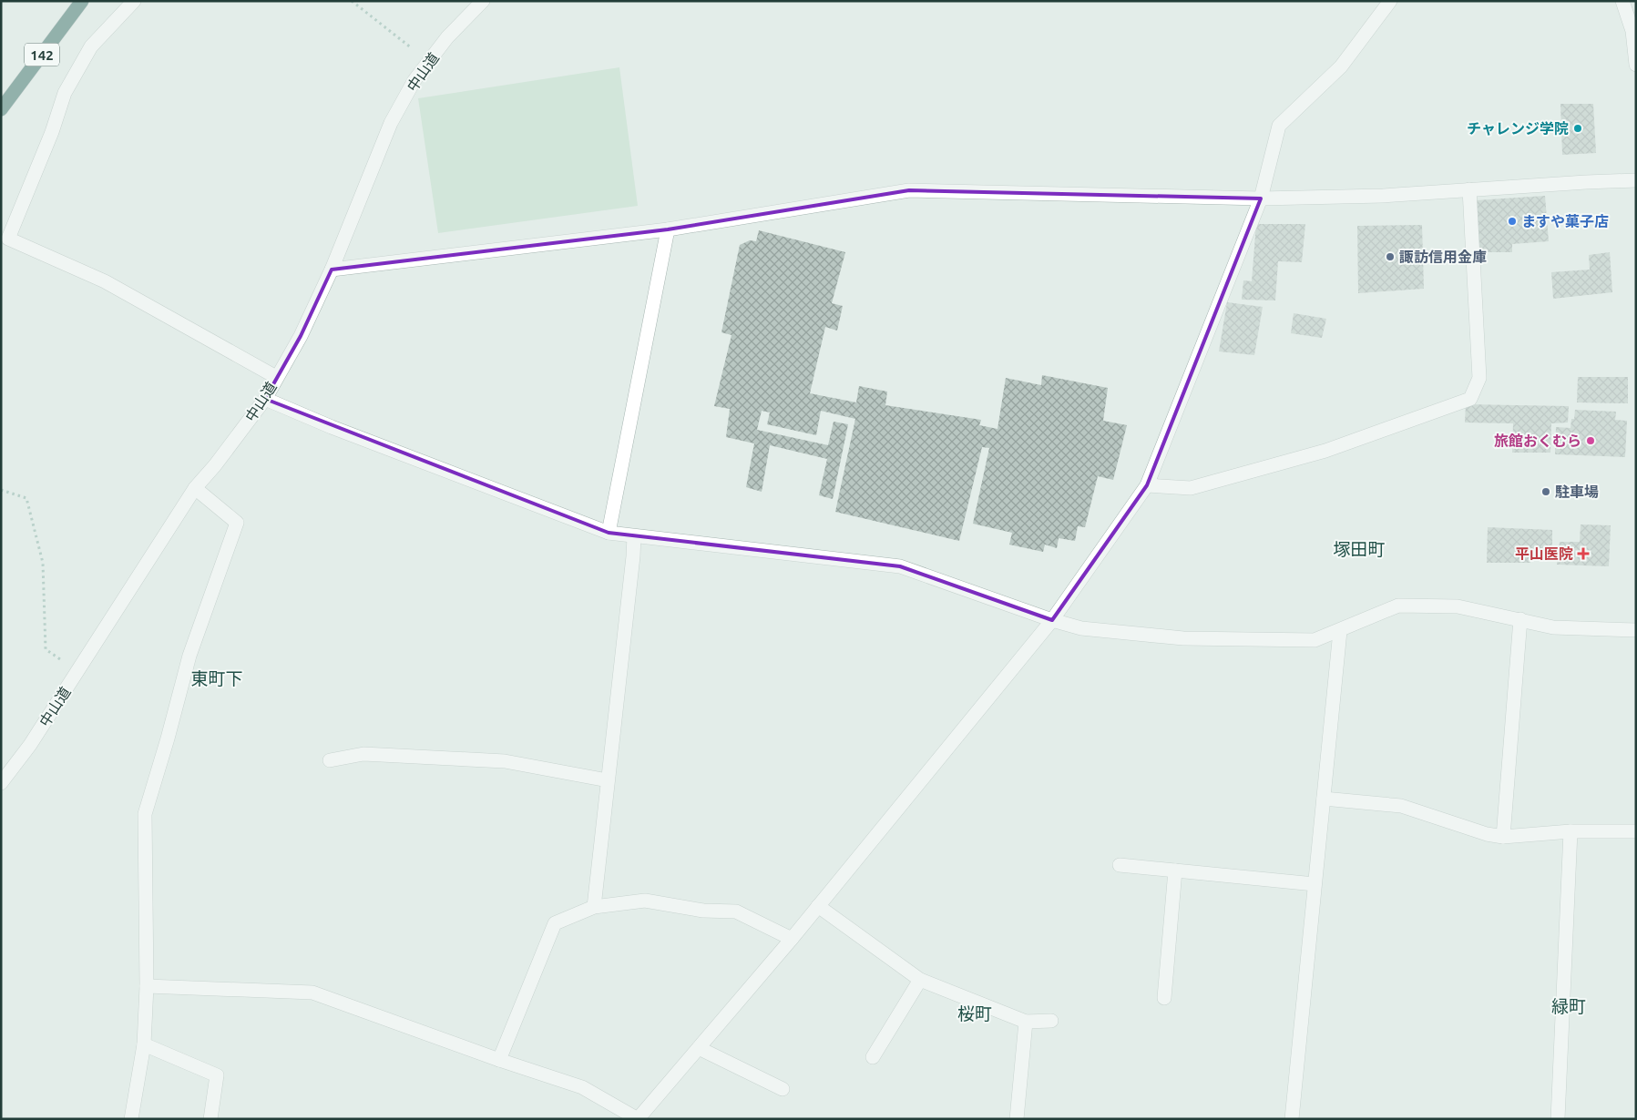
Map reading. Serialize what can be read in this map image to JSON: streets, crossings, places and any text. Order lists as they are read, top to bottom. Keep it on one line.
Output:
{"streets":{"highway":["142"],"street":["中山道"]},"districts":["塚田町","東町下","緑町","桜町"],"places":{"other":["チャレンジ学院","ますや菓子店","諏訪信用金庫","旅館おくむら","駐車場"],"health":["平山医院"]}}
